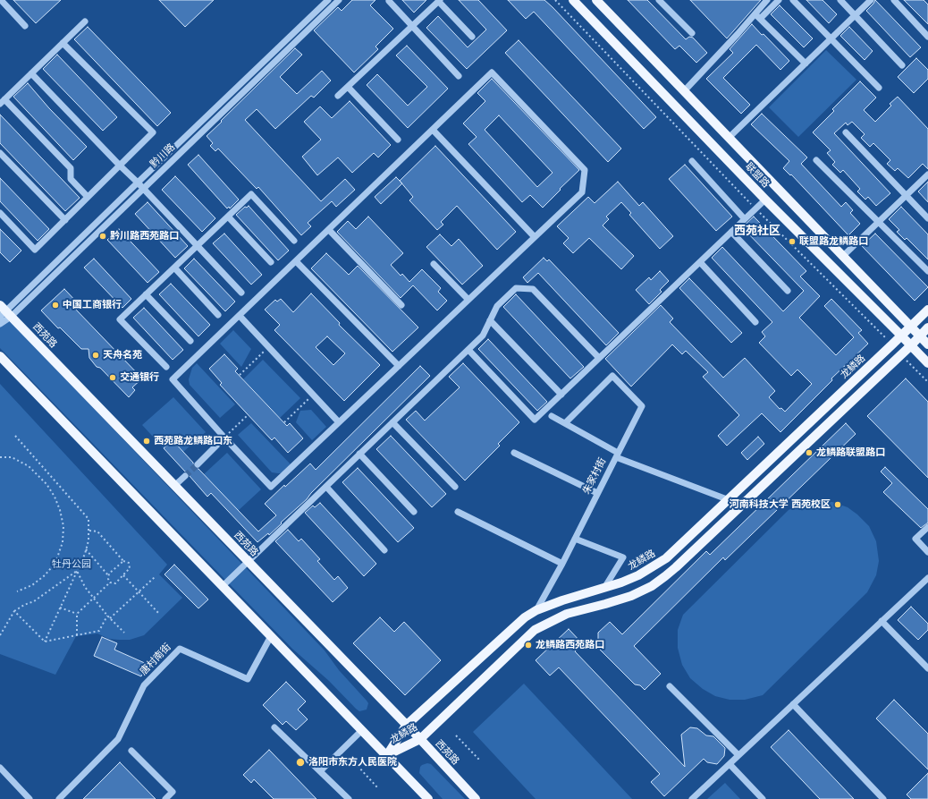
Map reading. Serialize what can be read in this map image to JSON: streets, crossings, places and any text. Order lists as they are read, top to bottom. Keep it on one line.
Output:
{"streets":{"main road":["联盟路","西苑路","龙鳞路"],"street":["黔川路","朱家村街","唐村南街"]},"crossings":[["黔川路","西苑路"],["联盟路","龙鳞路"],["西苑路","龙鳞路"],["龙鳞路","朱家村街"]],"districts":["西苑社区"],"parks":["牡丹公园"],"places":["黔川路西苑路口","联盟路龙鳞路口","中国工商银行","天舟名苑","交通银行","西苑路龙鳞路口东","龙鳞路联盟路口","河南科技大学 西苑校区","龙鳞路西苑路口","洛阳市东方人民医院"]}
